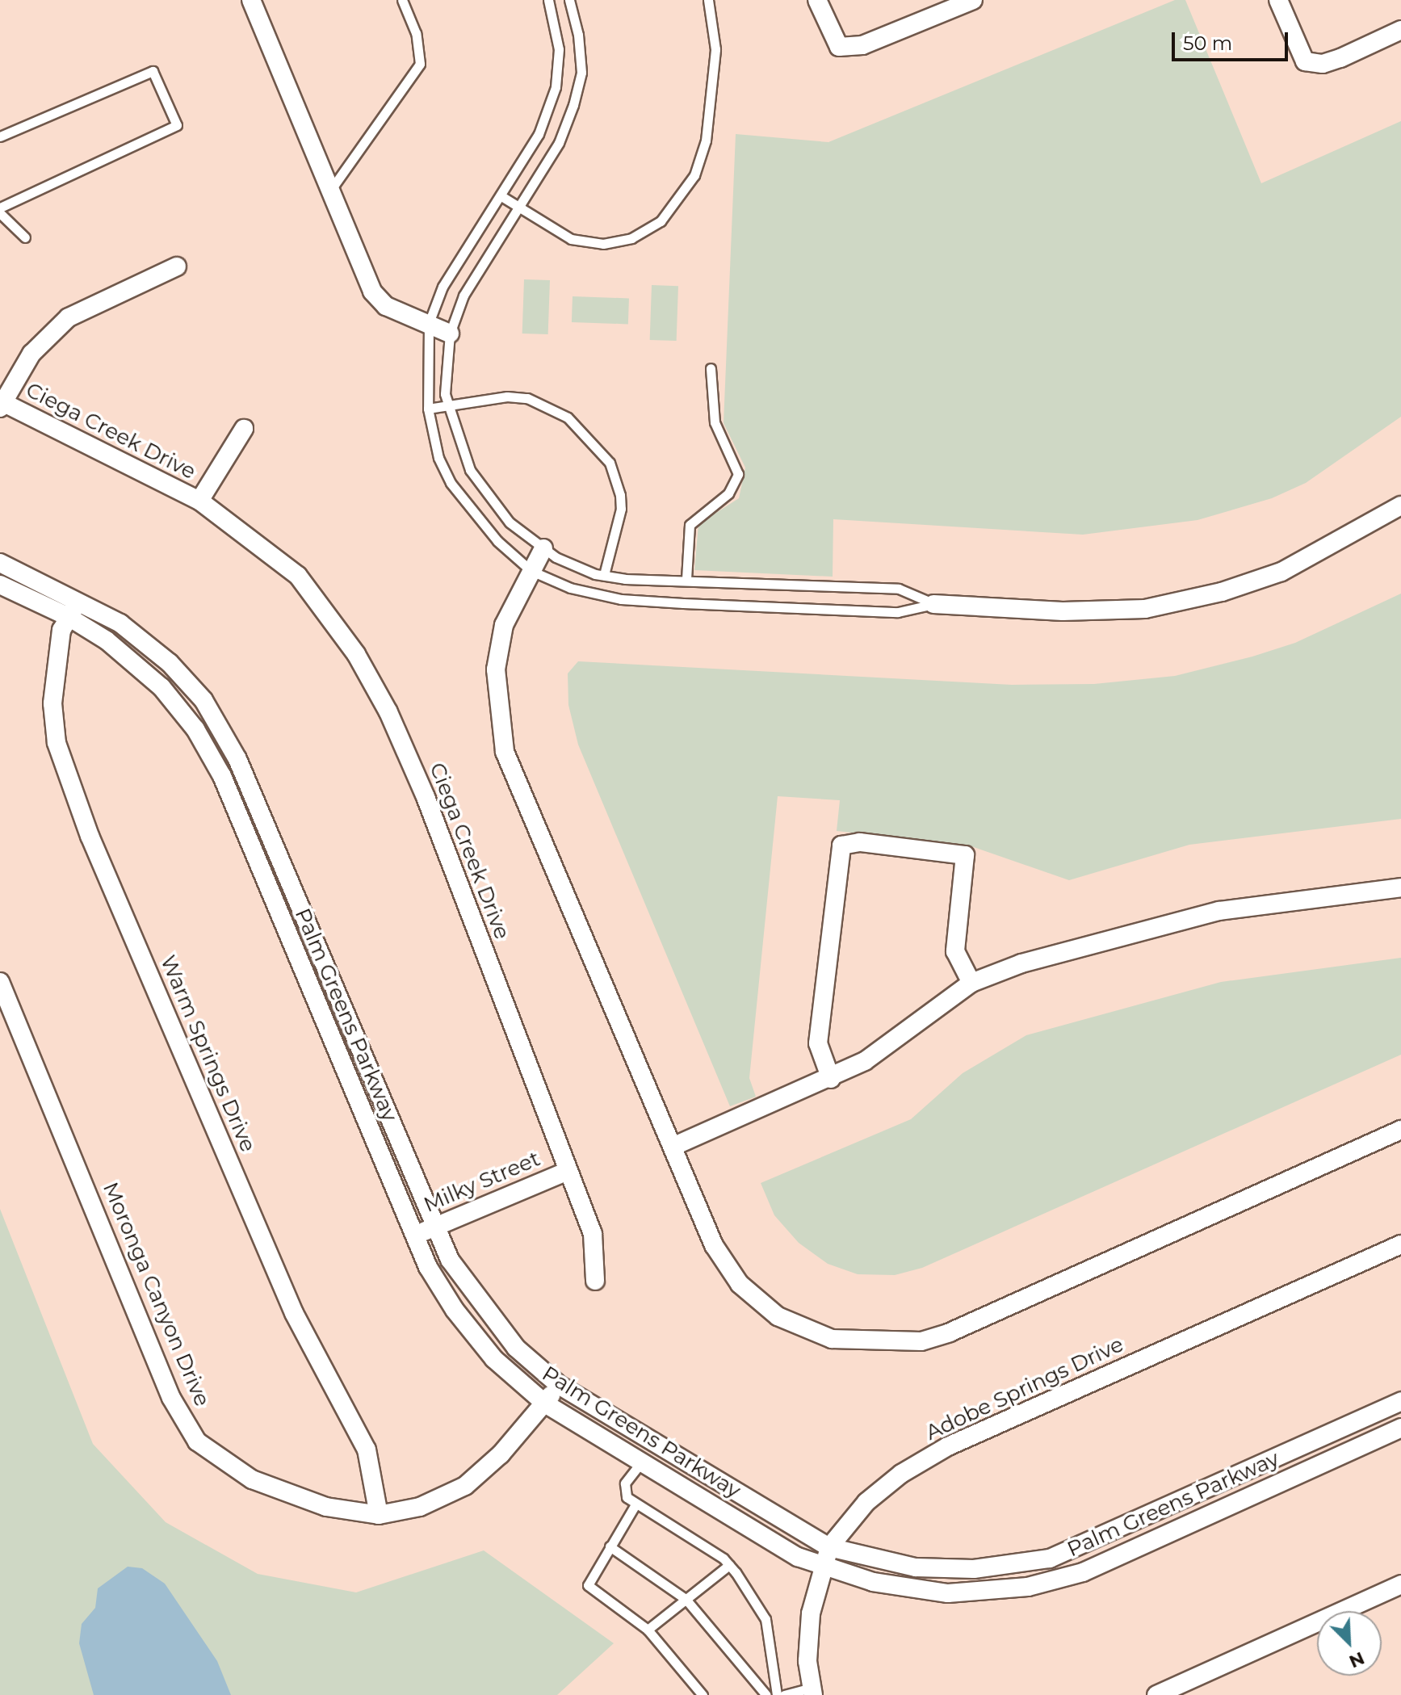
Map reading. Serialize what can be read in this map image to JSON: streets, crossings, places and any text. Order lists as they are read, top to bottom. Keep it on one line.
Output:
{"streets":{"street":["Ciega Creek Drive","Palm Greens Parkway","Warm Springs Drive","Milky Street","Moronga Canyon Drive","Adobe Springs Drive"]},"crossings":[["Ciega Creek Drive","Milky Street"],["Palm Greens Parkway","Warm Springs Drive"],["Palm Greens Parkway","Milky Street"],["Palm Greens Parkway","Moronga Canyon Drive"],["Palm Greens Parkway","Adobe Springs Drive"],["Warm Springs Drive","Moronga Canyon Drive"]],"scale_bar":"50 m","north":"bottom right"}
